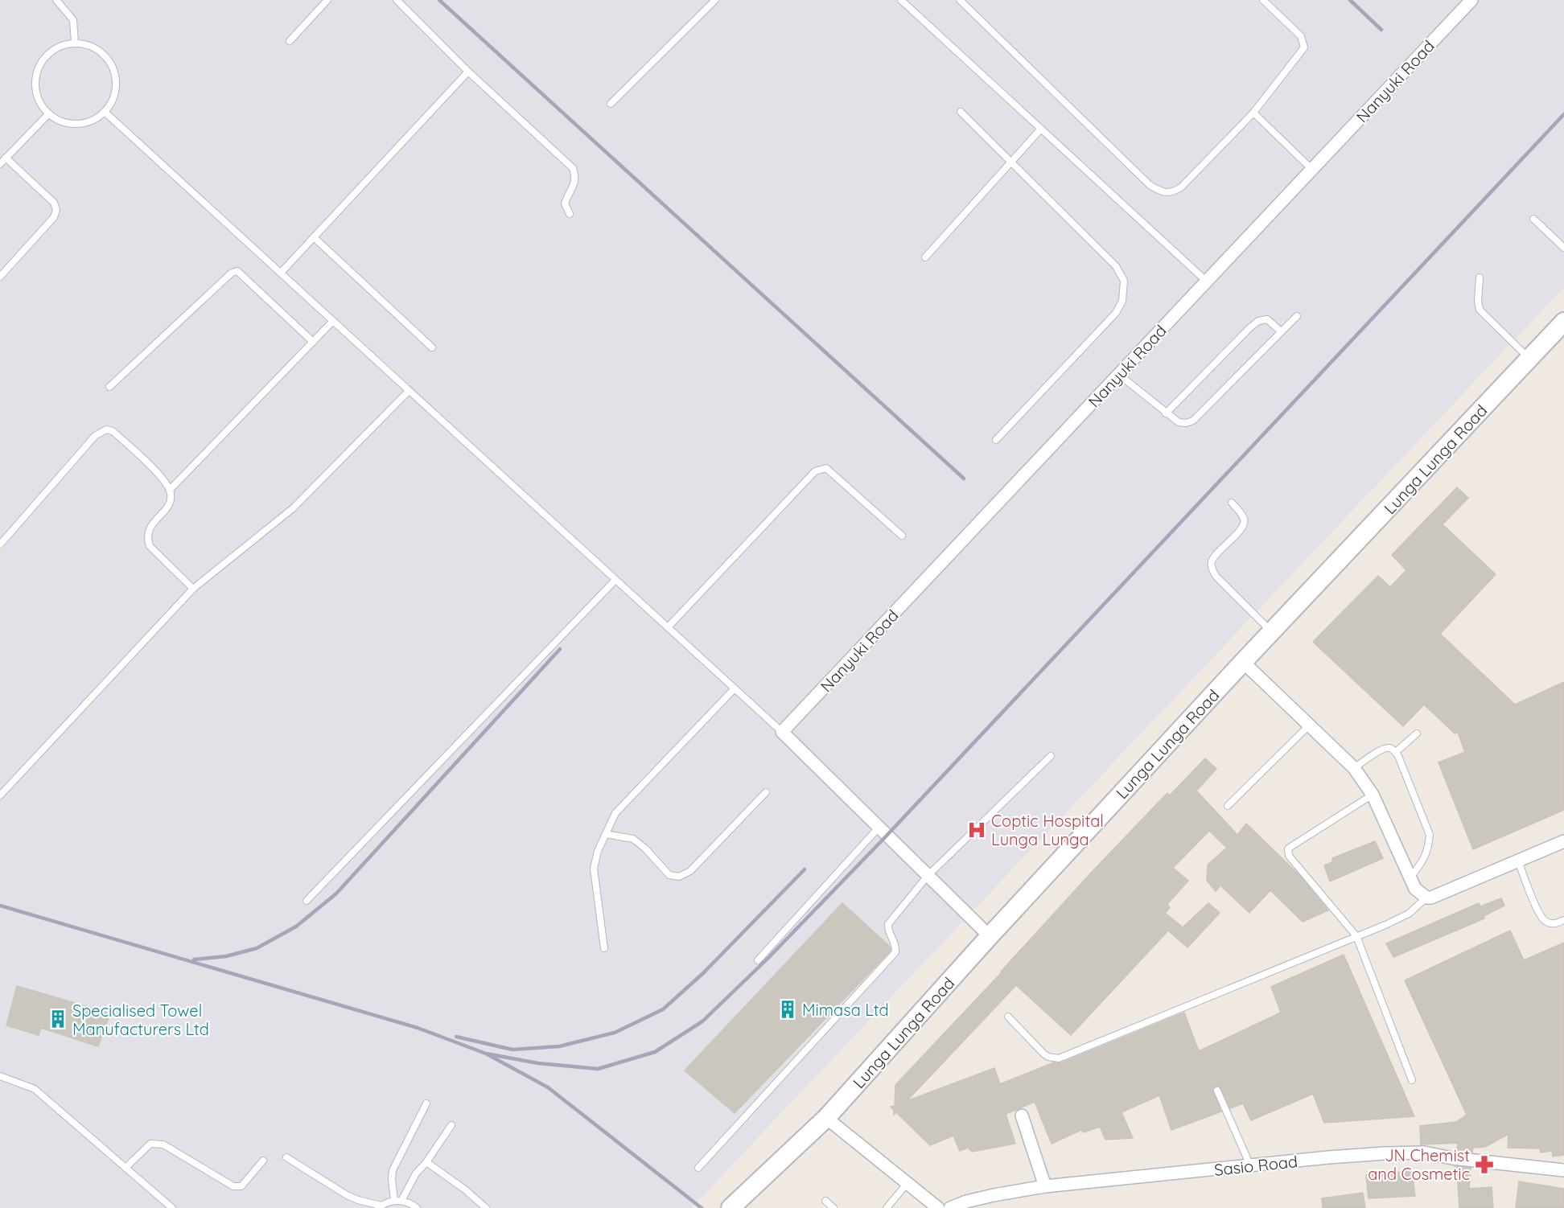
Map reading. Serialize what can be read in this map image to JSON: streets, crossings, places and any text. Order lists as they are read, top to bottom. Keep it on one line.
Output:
{"streets":{"main road":["Lunga Lunga Road"],"street":["Nanyuki Road","Sasio Road"]},"places":{"hospital":["Coptic Hospital Lunga Lunga"],"building":["Mimasa Ltd","Specialised Towel Manufacturers Ltd"],"pharmacy":["JN Chemist and Cosmetic"]}}
